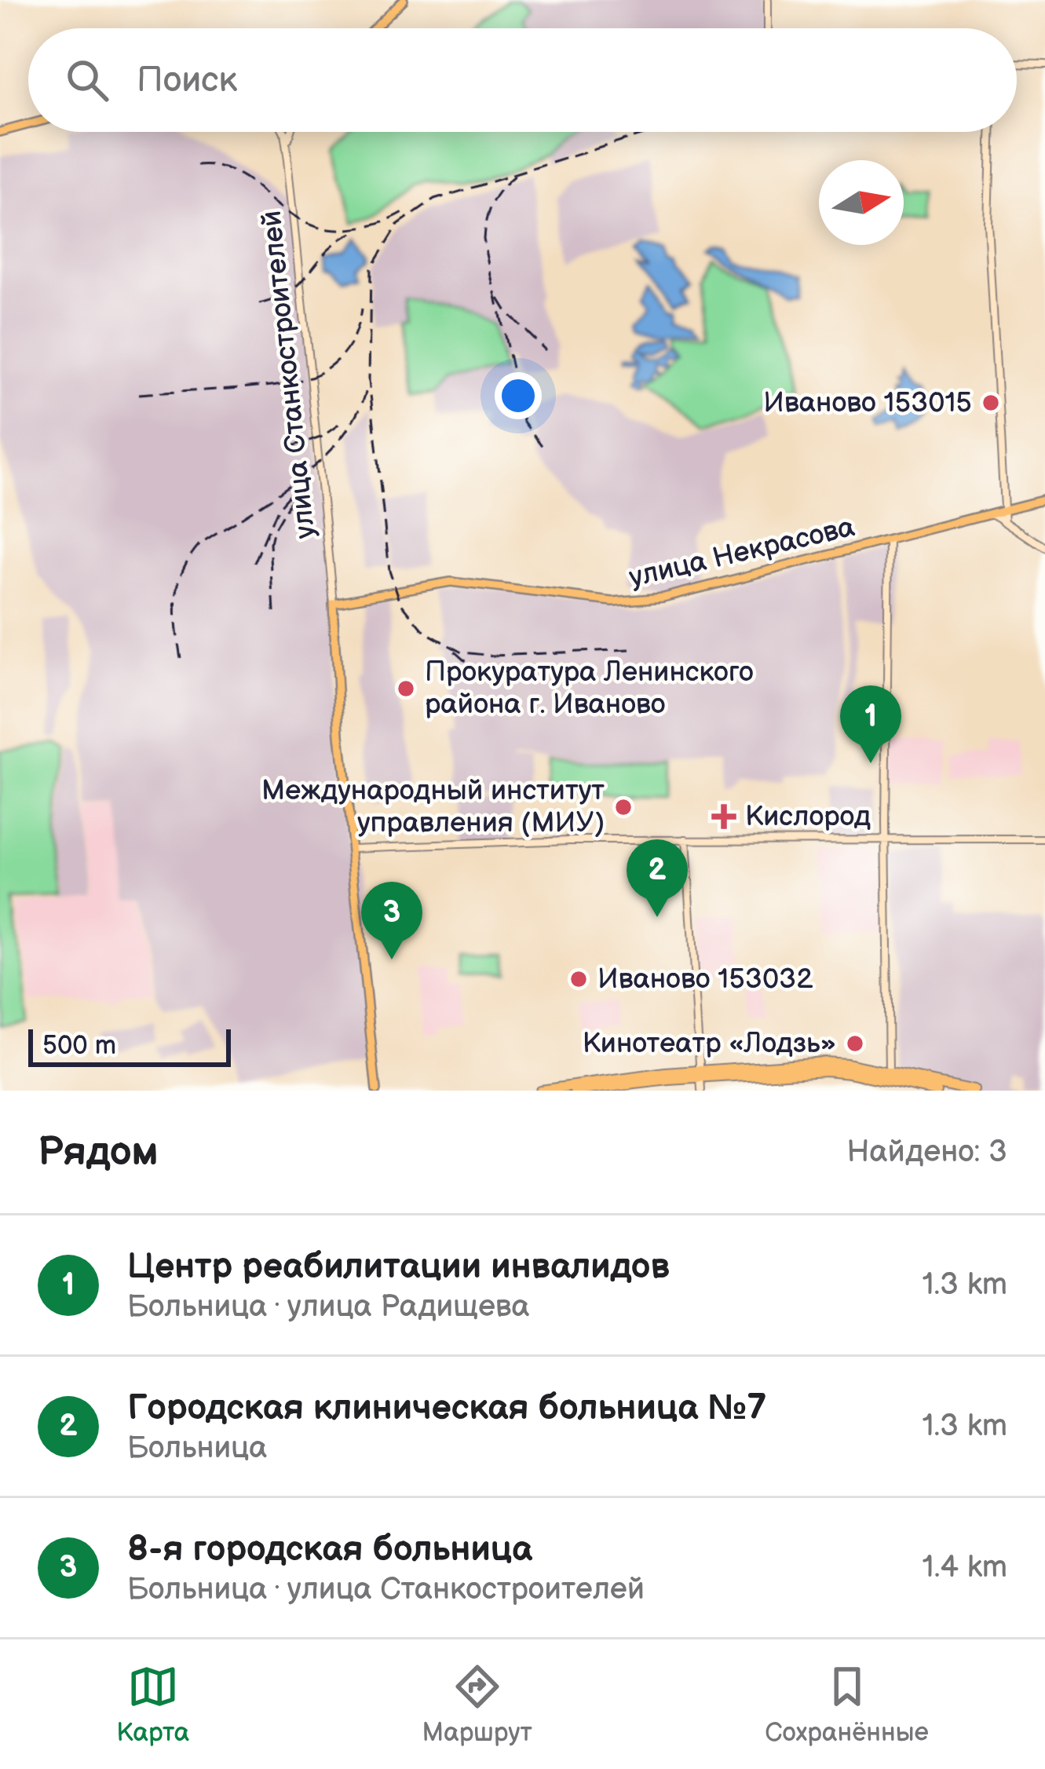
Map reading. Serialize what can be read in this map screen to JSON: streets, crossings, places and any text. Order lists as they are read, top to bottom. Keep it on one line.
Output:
{"streets":{"main road":["улица Станкостроителей","улица Некрасова"]},"crossings":[["улица Станкостроителей","улица Некрасова"]],"places":{"other":["Иваново 153015","Прокуратура Ленинского района г. Иваново","Международный институт управления (МИУ)","Иваново 153032","Кинотеатр «Лодзь»"],"health":["Кислород"]},"scale_bar":"500 m","north":"right","page":{"search":"Поиск","pins":["1","2","3"],"scale":"500 m","heading":["Рядом","Найдено: 3"],"list":[{"mark":"1","name":"Центр реабилитации инвалидов","note":"Больница · улица Радищева","value":"1.3 km"},{"mark":"2","name":"Городская клиническая больница №7","note":"Больница","value":"1.3 km"},{"mark":"3","name":"8-я городская больница","note":"Больница · улица Станкостроителей","value":"1.4 km"}],"nav":["Карта","Маршрут","Сохранённые"]}}
